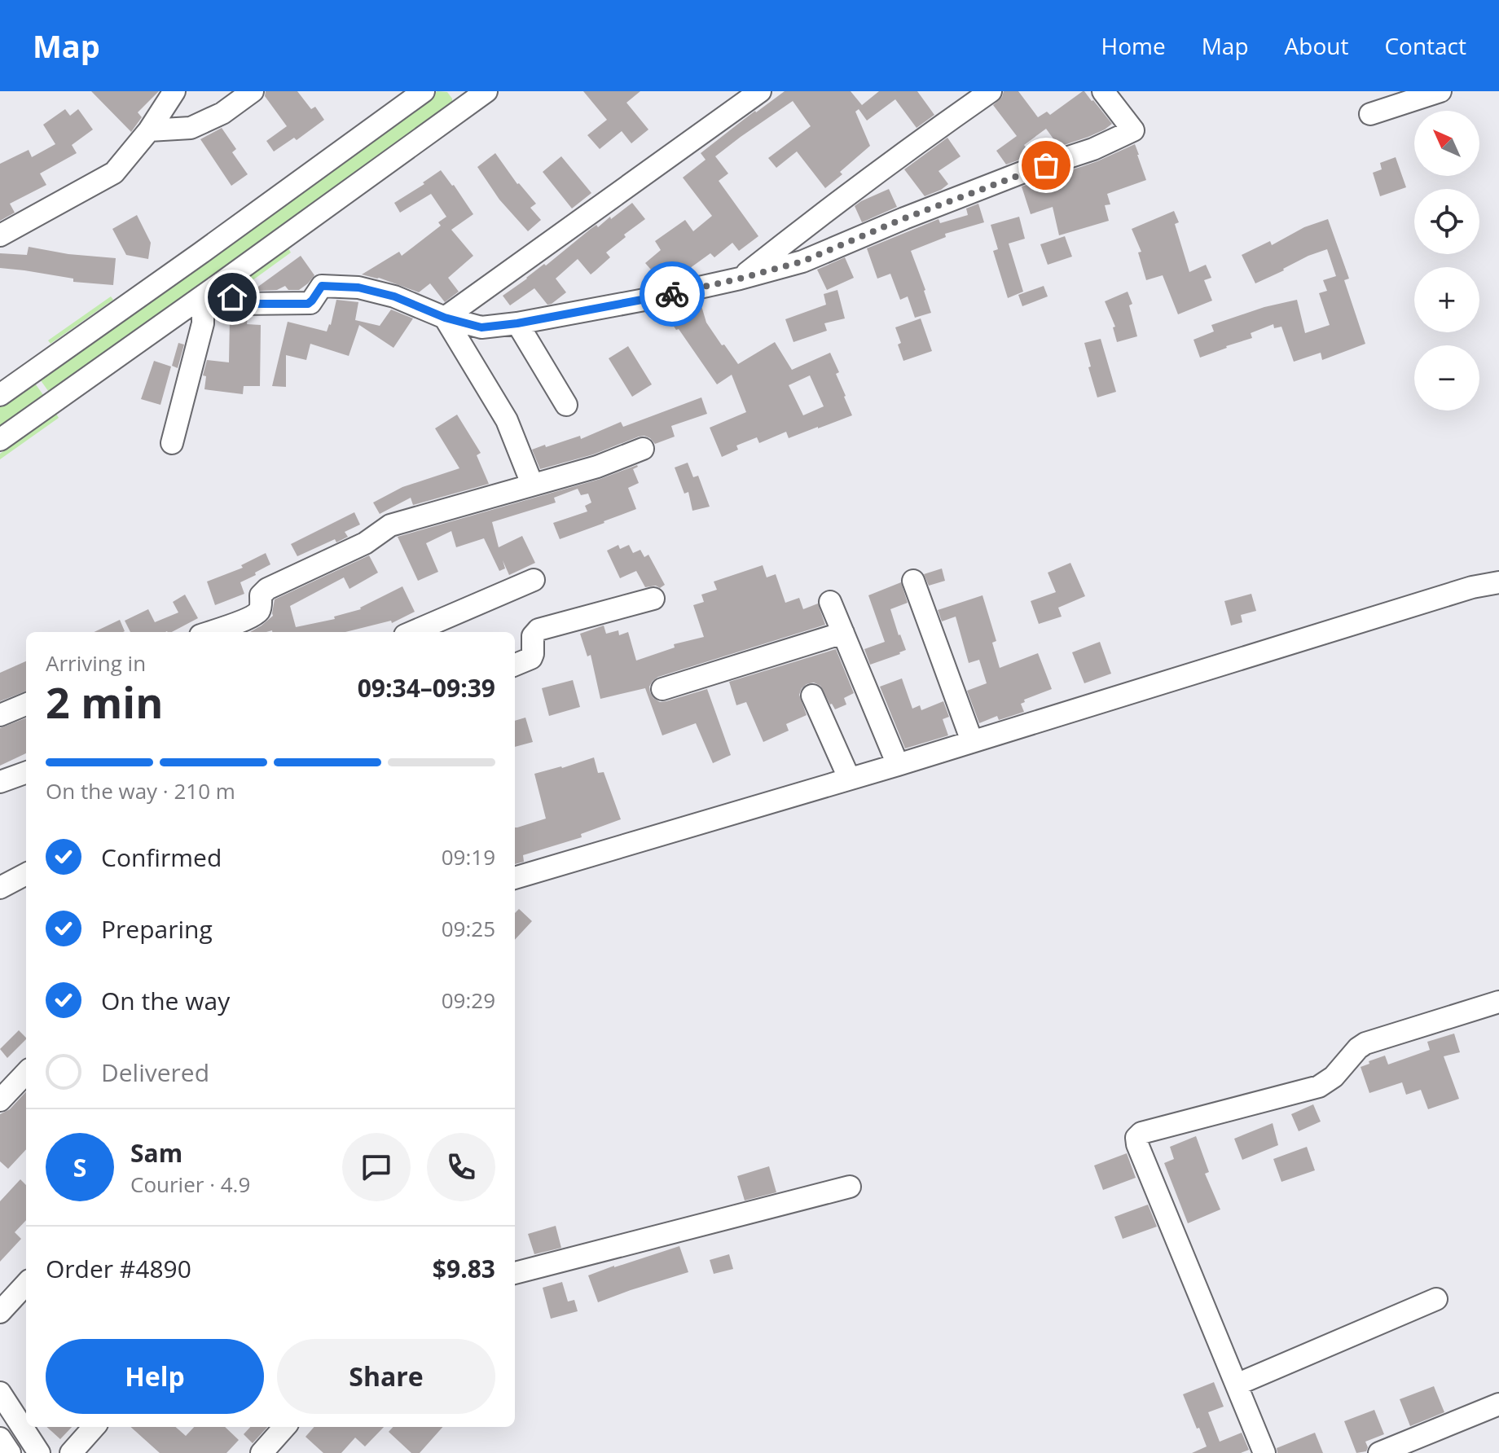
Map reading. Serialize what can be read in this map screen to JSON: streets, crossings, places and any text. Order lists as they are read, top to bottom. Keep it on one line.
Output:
{"north":"top left","page":{"header":"Map","nav":["Home","Map","About","Contact"],"map_buttons":["+","−"],"heading":["2 min","Arriving in","09:34–09:39"],"panel":["Sam","Courier · 4.9","Order #4890","$9.83"],"bar":"On the way · 210 m","list":[["Confirmed","09:19"],["Preparing","09:25"],["On the way","09:29"],"Delivered"],"round":"S","buttons":["Help","Share"]}}
